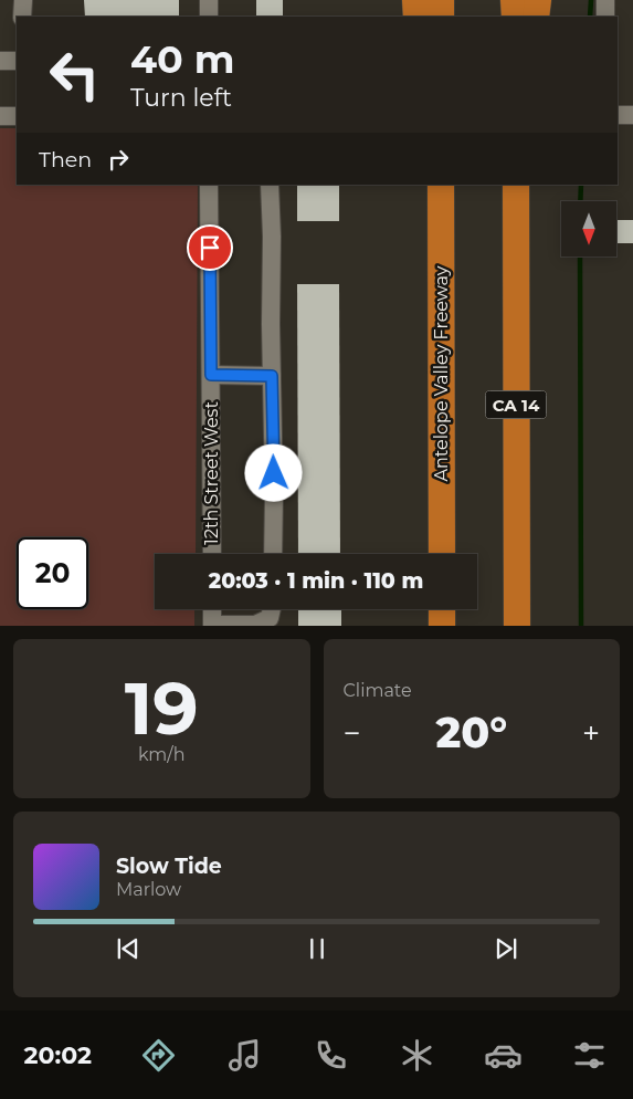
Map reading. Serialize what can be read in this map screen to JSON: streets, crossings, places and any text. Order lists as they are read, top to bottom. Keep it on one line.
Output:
{"streets":{"highway":["Antelope Valley Freeway","CA 14"],"street":["12th Street West"]},"north":"bottom","page":{"turn":["40 m","Turn left"],"then":"Then","limit":"20","trip":"20:03 · 1 min · 110 m","tile":[["19","km/h"],"Climate"],"heat":["−","20°","+"],"song":["Slow Tide","Marlow"],"tabs":"20:02"}}
